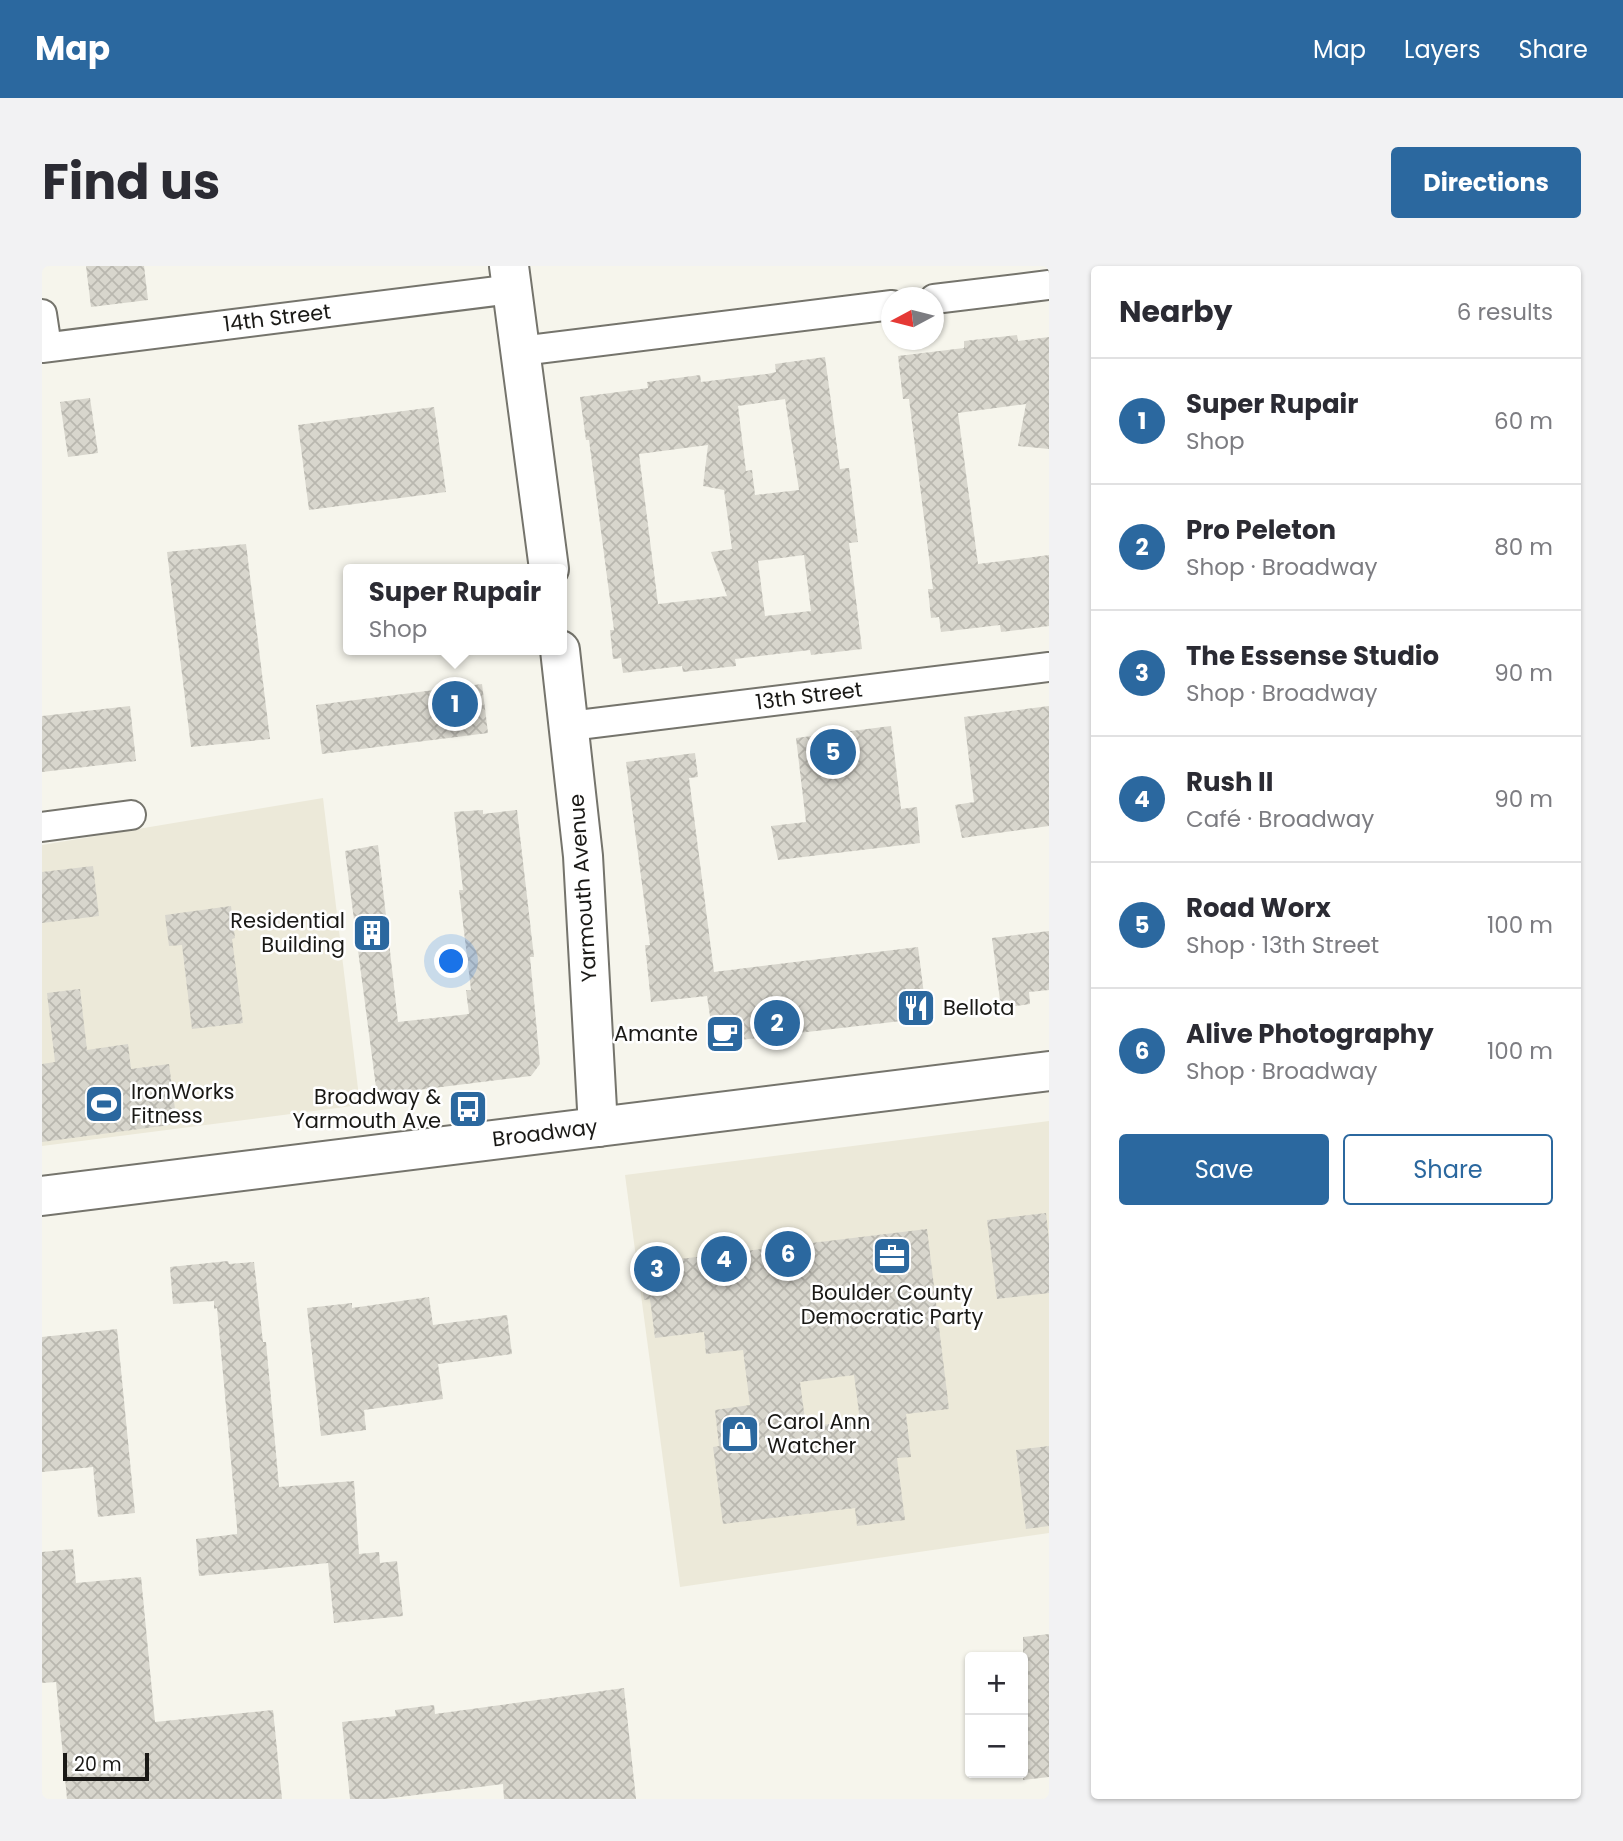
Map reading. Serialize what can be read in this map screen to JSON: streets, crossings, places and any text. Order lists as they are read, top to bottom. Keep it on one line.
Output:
{"streets":{"main road":["Yarmouth Avenue","Broadway"],"street":["14th Street","13th Street"]},"crossings":[["13th Street","Yarmouth Avenue"],["Yarmouth Avenue","Broadway"]],"places":{"building":["Residential Building"],"restaurant":["Bellota"],"cafe":["Amante"],"sports":["IronWorks Fitness"],"bus stop":["Broadway & Yarmouth Ave"],"office":["Boulder County Democratic Party"],"shop":["Carol Ann Watcher"]},"scale_bar":"20 m","north":"left","page":{"header":"Map","nav":["Map","Layers","Share"],"title":"Find us","buttons":["Directions",["Save","Share"]],"heading":["Nearby","6 results"],"list":[{"mark":"1","name":"Super Rupair","note":"Shop","value":"60 m"},{"mark":"2","name":"Pro Peleton","note":"Shop · Broadway","value":"80 m"},{"mark":"3","name":"The Essense Studio","note":"Shop · Broadway","value":"90 m"},{"mark":"4","name":"Rush II","note":"Café · Broadway","value":"90 m"},{"mark":"5","name":"Road Worx","note":"Shop · 13th Street","value":"100 m"},{"mark":"6","name":"Alive Photography","note":"Shop · Broadway","value":"100 m"}],"popup":["Super Rupair","Shop"],"pins":["1","5","2","6","4","3"],"map_buttons":["+","−"],"scale":"20 m"}}
